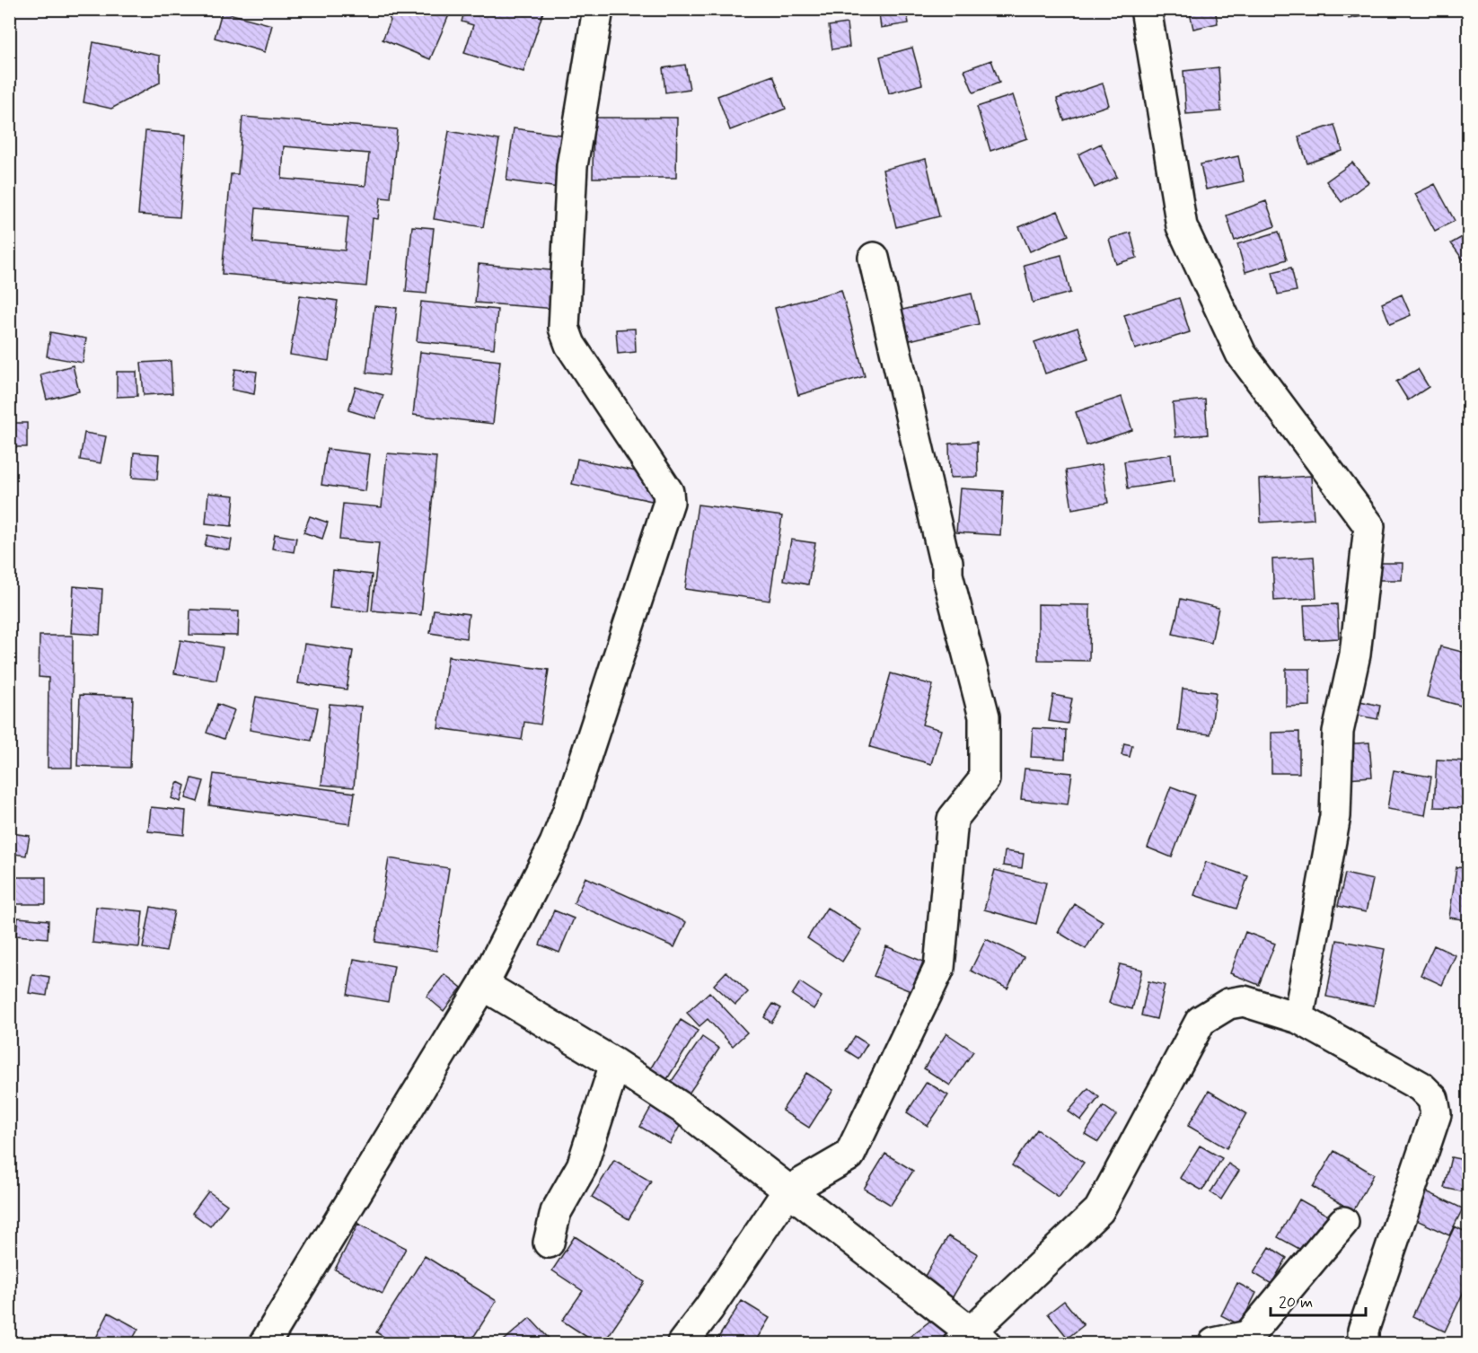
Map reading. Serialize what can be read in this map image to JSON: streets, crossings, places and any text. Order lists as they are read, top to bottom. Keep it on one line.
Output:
{"scale_bar":"20 m"}
